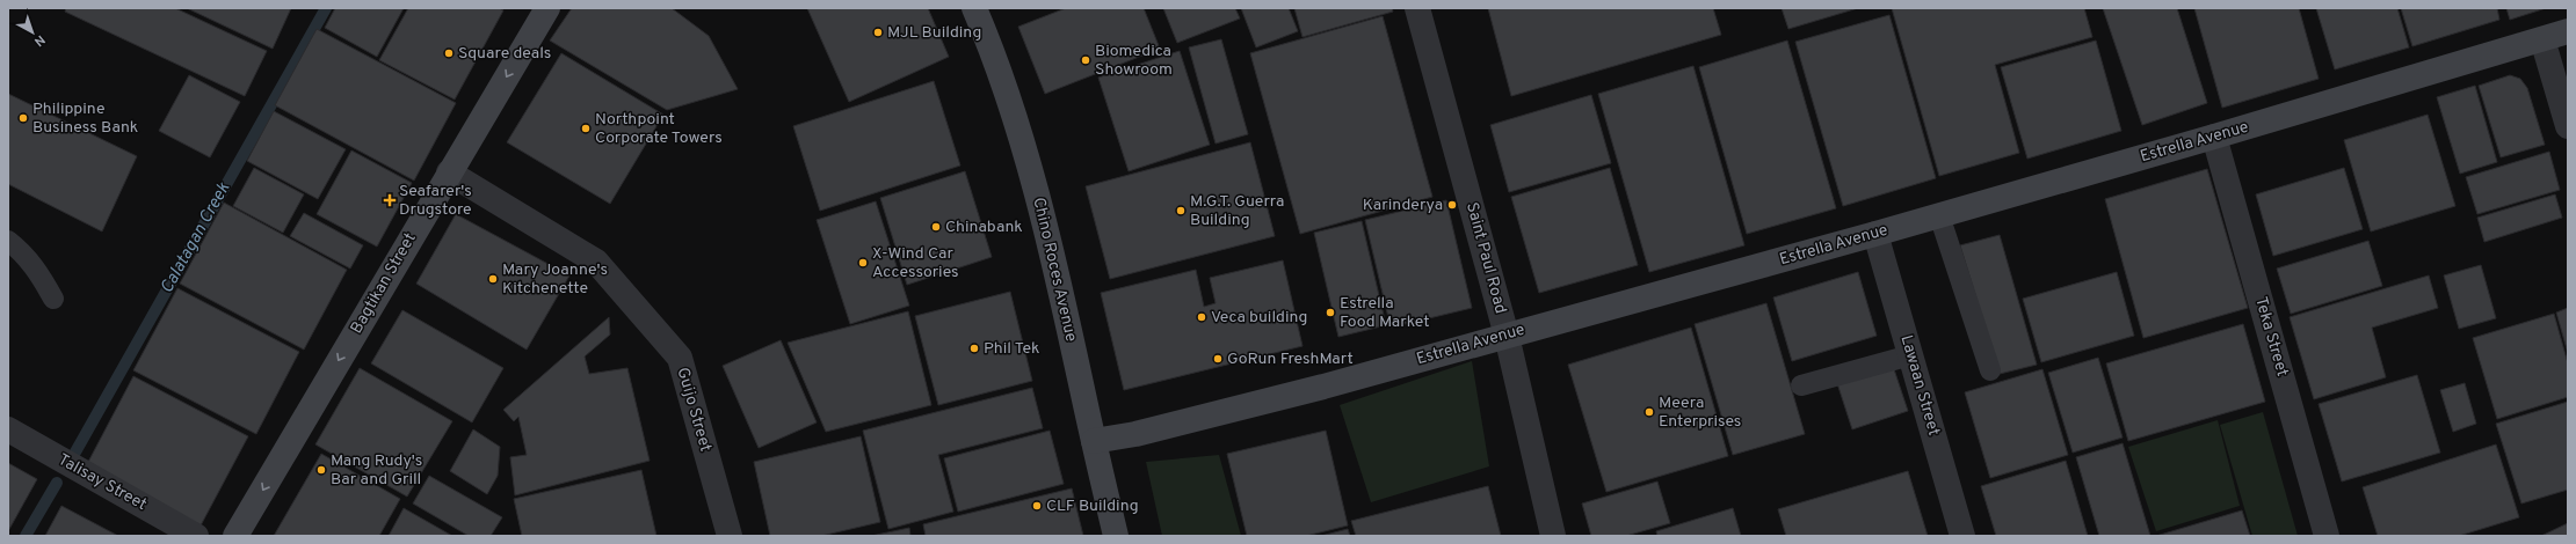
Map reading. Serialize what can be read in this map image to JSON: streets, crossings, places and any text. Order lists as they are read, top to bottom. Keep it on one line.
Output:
{"streets":{"street":["Estrella Avenue","Saint Paul Road","Chino Roces Avenue","Bagtikan Street","Teka Street","Lawaan Street","Guijo Street","Talisay Street"]},"crossings":[["Estrella Avenue","Saint Paul Road"],["Estrella Avenue","Chino Roces Avenue"],["Estrella Avenue","Teka Street"],["Estrella Avenue","Lawaan Street"],["Bagtikan Street","Guijo Street"]],"one_way":["Bagtikan Street"],"water":["Calatagan Creek"],"places":{"other":["MJL Building","Square deals","Biomedica Showroom","Philippine Business Bank","Northpoint Corporate Towers","Karinderya","M.G.T. Guerra Building","Chinabank","X-Wind Car Accessories","Mary Joanne's Kitchenette","Estrella Food Market","Veca building","Phil Tek","GoRun FreshMart","Meera Enterprises","Mang Rudy's Bar and Grill","CLF Building"],"health":["Seafarer's Drugstore"]},"north":"bottom right"}
